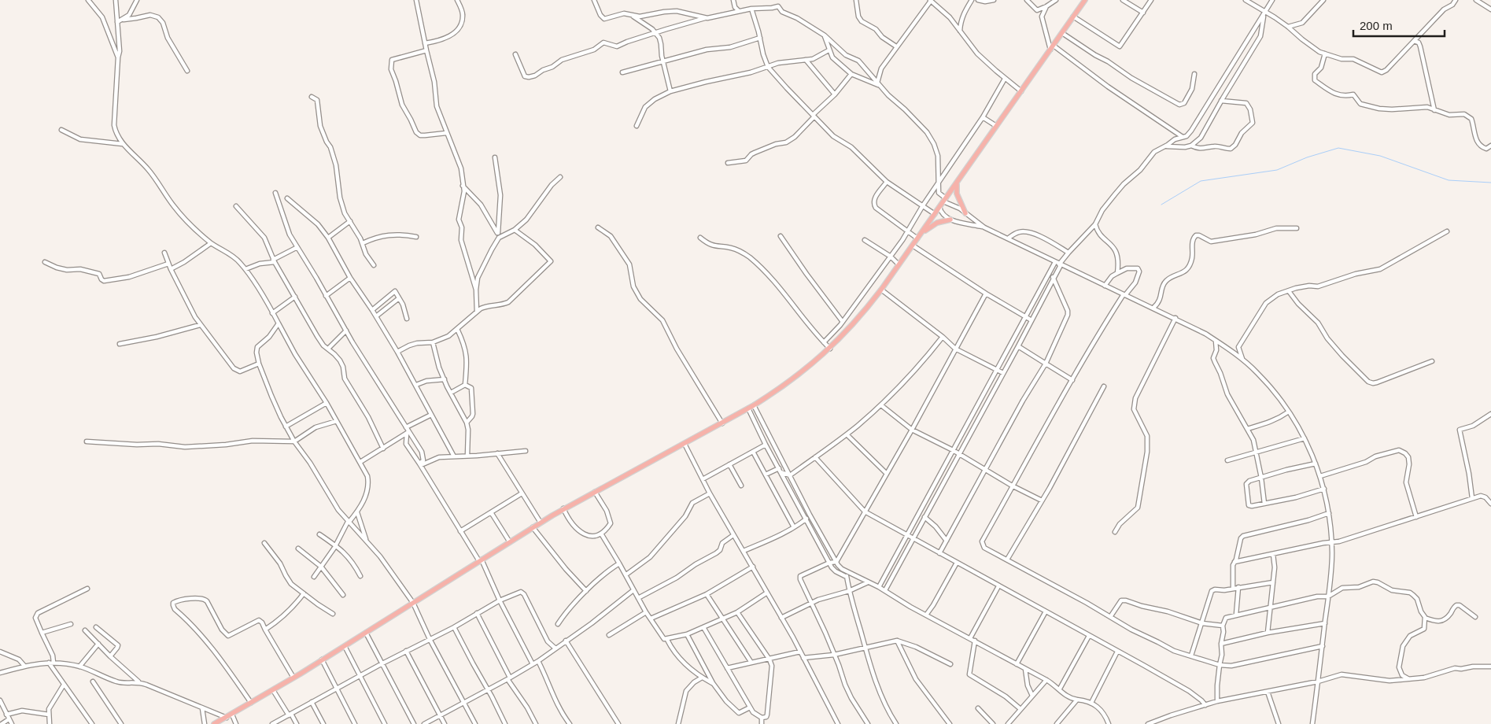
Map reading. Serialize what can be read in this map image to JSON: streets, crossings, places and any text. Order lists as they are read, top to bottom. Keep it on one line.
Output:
{"scale_bar":"200 m"}
